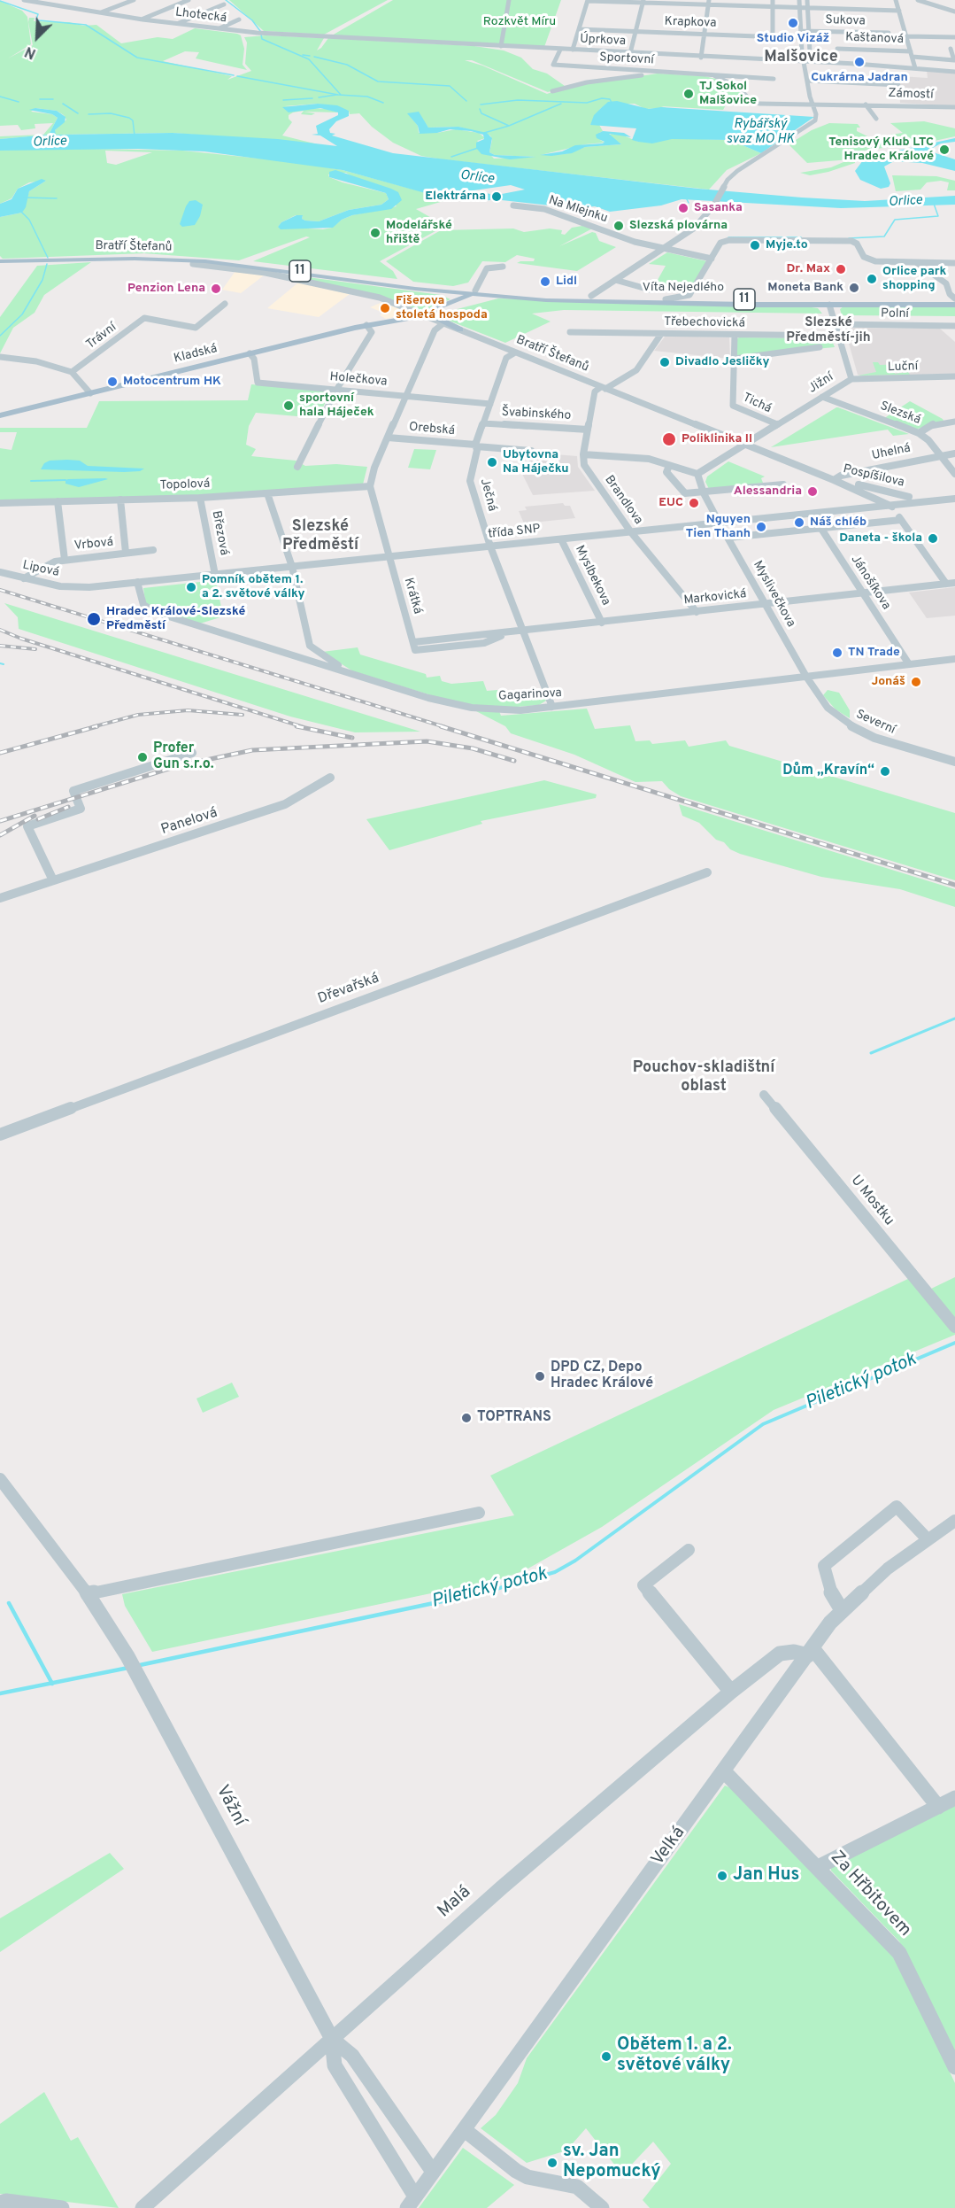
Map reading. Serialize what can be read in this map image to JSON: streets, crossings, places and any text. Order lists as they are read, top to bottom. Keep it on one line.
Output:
{"streets":{"main road":["Bratří Štefanů","11","Víta Nejedlého","Kladská"],"street":["Lhotecká","Sukova","Krapkova","Kaštanová","Úprkova","Sportovní","Zámostí","Na Mlejnku","Polní","Třebechovická","Trávní","Luční","Holečkova","Jižní","Tichá","Slezská","Švabinského","Orebská","Uhelná","Pospíšilova","Topolová","Ječná","Brandlova","třída SNP","Březová","Vrbová","Lipová","Myslbekova","Jánošíkova","Myslivečkova","Krátká","Markovická","Gagarinova","Severní","Panelová","Dřevařská","U Mostku","Vážní","Velká","Za Hřbitovem","Malá"]},"crossings":[["Lhotecká","Úprkova"],["Úprkova","Sportovní"],["Sportovní","Zámostí"],["Bratří Štefanů","Víta Nejedlého"],["Bratří Štefanů","Kladská"],["Bratří Štefanů","Jižní"],["Bratří Štefanů","Uhelná"],["Bratří Štefanů","Pospíšilova"],["Bratří Štefanů","Ječná"],["Bratří Štefanů","třída SNP"],["Víta Nejedlého","Kladská"],["Víta Nejedlého","Jižní"],["Polní","Jižní"],["Třebechovická","Jižní"],["Třebechovická","Tichá"],["Kladská","Holečkova"],["Luční","Jižní"],["Holečkova","Ječná"],["Jižní","Tichá"],["Jižní","Slezská"],["Jižní","Myslivečkova"],["Slezská","Uhelná"],["Švabinského","Ječná"],["Orebská","Ječná"],["Uhelná","Pospíšilova"],["Topolová","Březová"],["Topolová","Vrbová"],["Topolová","Krátká"],["Ječná","třída SNP"],["Ječná","Markovická"],["Ječná","Gagarinova"],["Brandlova","třída SNP"],["Brandlova","Markovická"],["třída SNP","Březová"],["třída SNP","Lipová"],["třída SNP","Myslbekova"],["třída SNP","Jánošíkova"],["třída SNP","Myslivečkova"],["třída SNP","Krátká"],["třída SNP","Gagarinova"],["Vrbová","Lipová"],["Myslbekova","Markovická"],["Jánošíkova","Markovická"],["Jánošíkova","Gagarinova"],["Myslivečkova","Markovická"],["Myslivečkova","Gagarinova"],["Myslivečkova","Severní"],["Krátká","Markovická"],["Gagarinova","Severní"],["Vážní","Velká"],["Vážní","Malá"],["Velká","Za Hřbitovem"],["Velká","Malá"]],"districts":["Malšovice","Slezské Předměstí-jih","Slezské Předměstí","Pouchov-skladištní oblast"],"water":["Rybářský svaz MO HK","Orlice","Piletický potok"],"parks":["Rozkvět Míru"],"places":["Studio Vizáž","Cukrárna Jadran","TJ Sokol Malšovice","Tenisový Klub LTC Hradec Králové","Elektrárna","Sasanka","Slezská plovárna","Modelářské hřiště","Myje.to","Dr. Max","Orlice park shopping","Lidl","Moneta Bank","Penzion Lena","Fišerova stoletá hospoda","Divadlo Jesličky","Motocentrum HK","sportovní hala Háječek","Poliklinika II","Ubytovna Na Háječku","Alessandria","EUC","Náš chléb","Nguyen Tien Thanh","Daneta - škola","Pomník obětem 1. a 2. světové války","Hradec Králové-Slezské Předměstí","TN Trade","Jonáš","Profer Gun s.r.o.","Dům „Kravín“","DPD CZ, Depo Hradec Králové","TOPTRANS","Jan Hus","Obětem 1. a 2. světové války","sv. Jan Nepomucký"],"north":"bottom left"}
